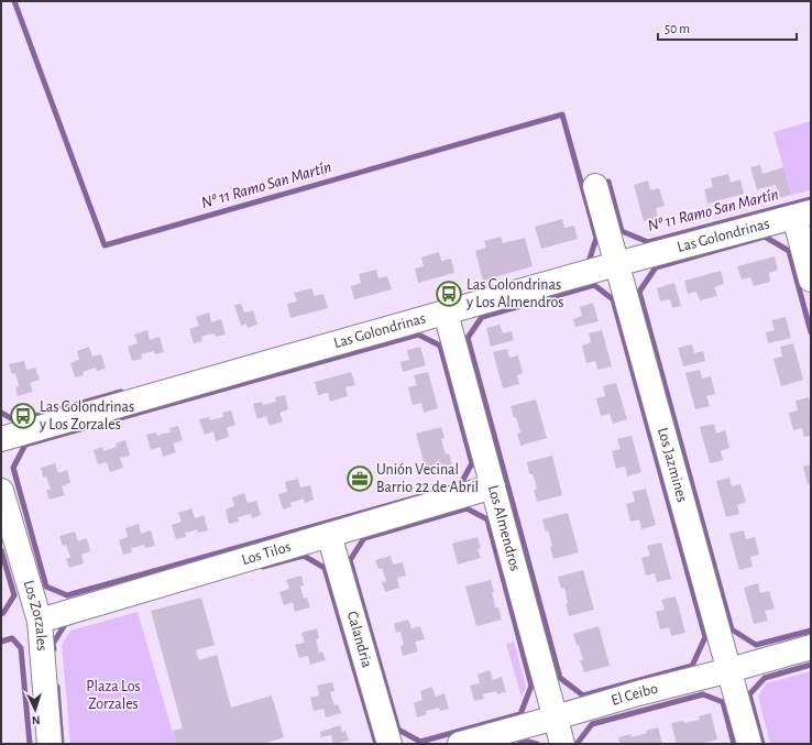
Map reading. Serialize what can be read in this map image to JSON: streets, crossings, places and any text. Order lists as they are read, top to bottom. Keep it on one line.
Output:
{"streets":{"street":["Las Golondrinas","Los Jazmines","Los Almendros","Los Tilos","Los Zorzales","Calandria","El Ceibo"]},"crossings":[["Las Golondrinas","Los Jazmines"],["Las Golondrinas","Los Almendros"],["Los Jazmines","El Ceibo"],["Los Almendros","Los Tilos"],["Los Almendros","El Ceibo"],["Los Tilos","Los Zorzales"],["Los Tilos","Calandria"]],"water":["Nº 11 Ramo San Martín"],"parks":["Plaza Los Zorzales"],"places":{"bus stop":["Las Golondrinas y Los Almendros","Las Golondrinas y Los Zorzales"],"office":["Unión Vecinal Barrio 22 de Abril"]},"scale_bar":"50 m","north":"bottom"}
